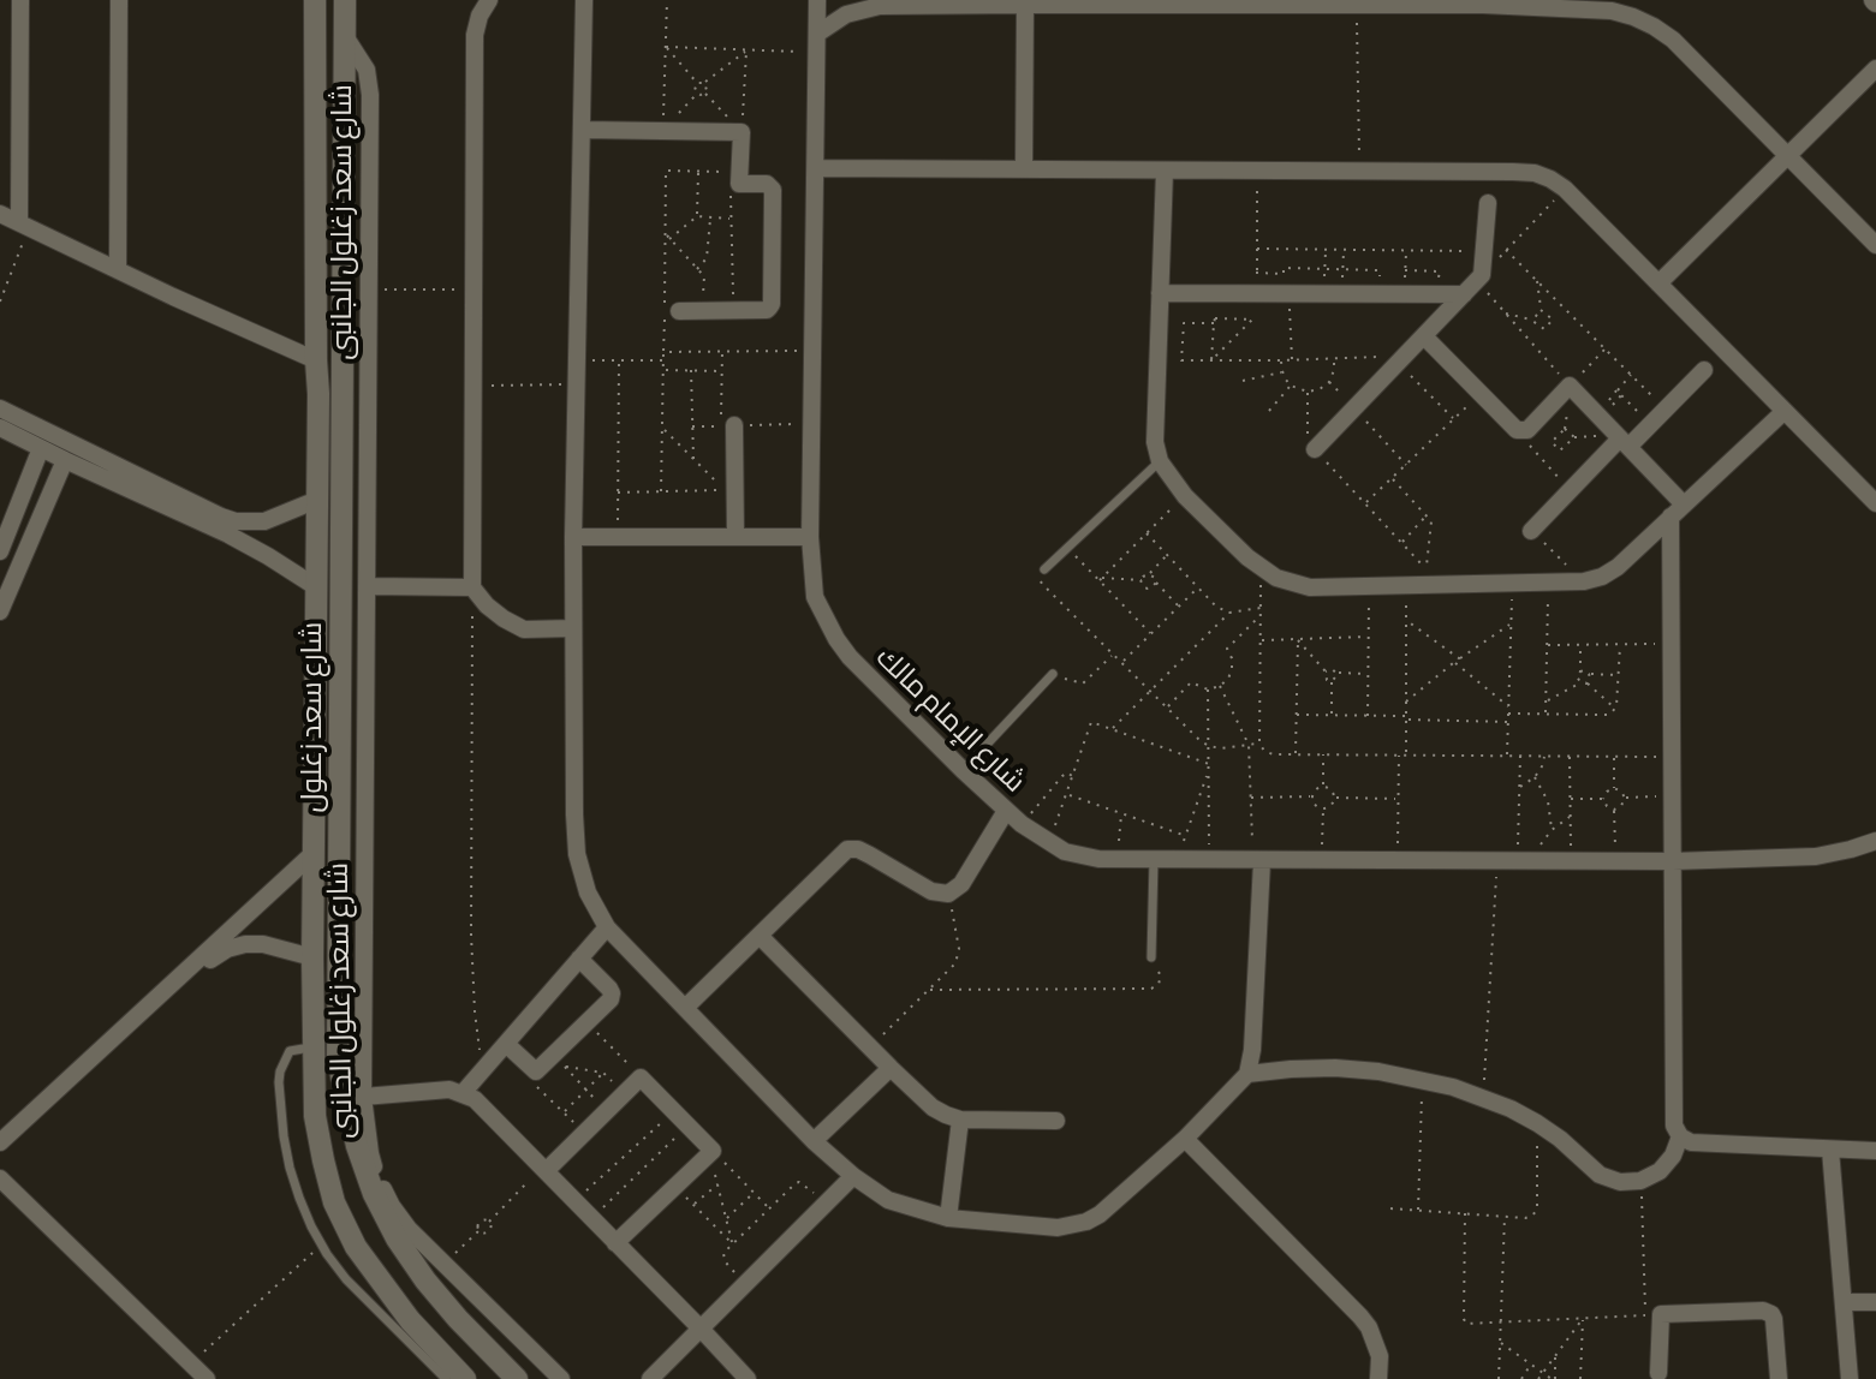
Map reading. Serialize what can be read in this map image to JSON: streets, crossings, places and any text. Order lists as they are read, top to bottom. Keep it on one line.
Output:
{"streets":{"main road":["شارع سعد زغلول"],"street":["شارع سعد زغلول الجانبى","شارع الإمام مالك"]},"crossings":[["شارع سعد زغلول الجانبى","شارع سعد زغلول"]]}
